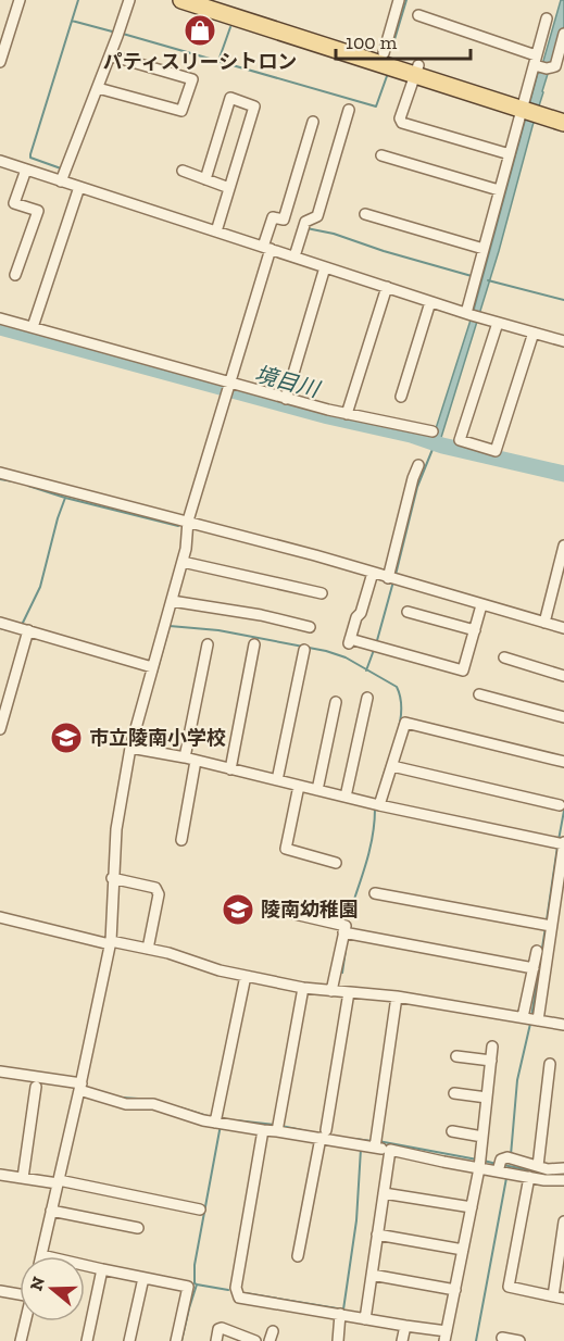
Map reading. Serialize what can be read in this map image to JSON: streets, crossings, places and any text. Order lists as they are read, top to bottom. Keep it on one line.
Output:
{"water":["境目川"],"places":{"shop":["パティスリーシトロン"],"school or university":["市立陵南小学校","陵南幼稚園"]},"scale_bar":"100 m","north":"left"}
